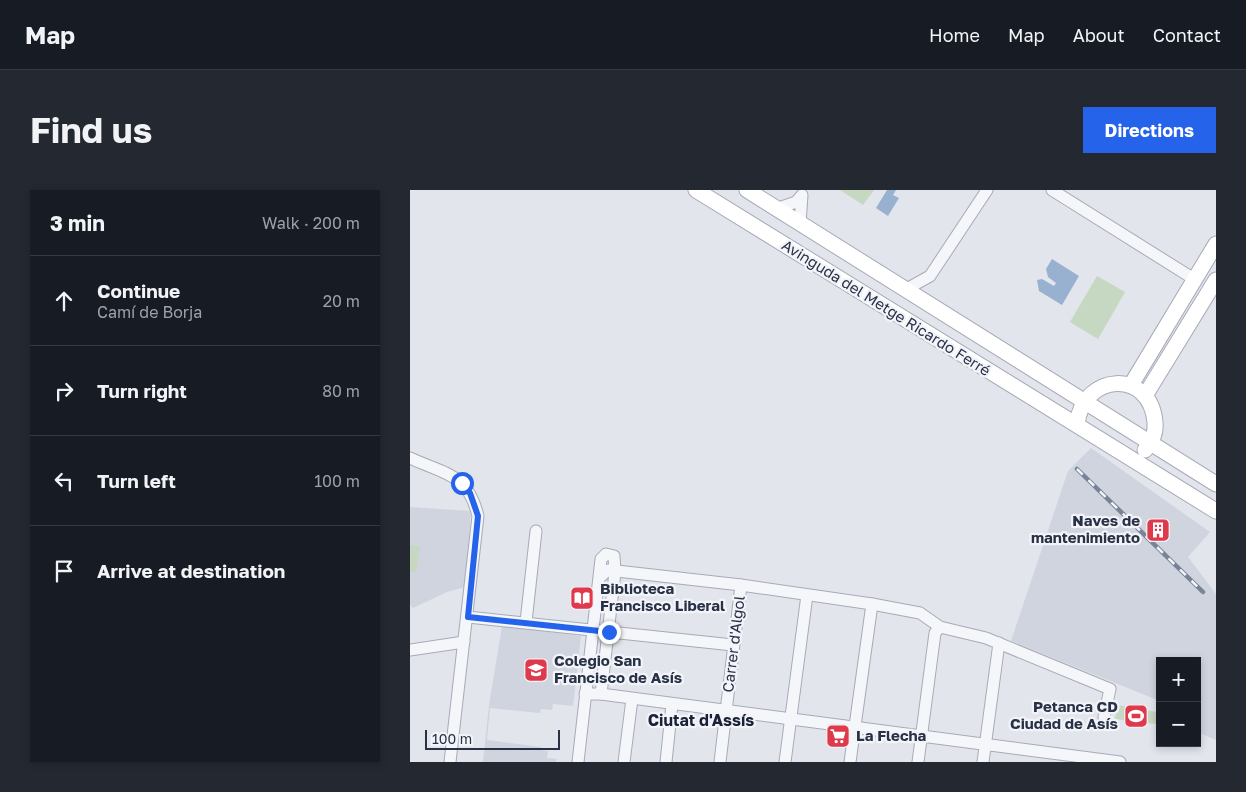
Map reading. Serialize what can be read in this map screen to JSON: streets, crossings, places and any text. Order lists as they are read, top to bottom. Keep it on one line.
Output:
{"streets":{"street":["Avinguda del Metge Ricardo Ferré","Carrer d'Algol"]},"districts":["Ciutat d'Assís"],"places":{"building":["Naves de mantenimiento"],"library":["Biblioteca Francisco Liberal"],"school or university":["Colegio San Francisco de Asís"],"sports":["Petanca CD Ciudad de Asís"],"supermarket":["La Flecha"]},"scale_bar":"100 m","page":{"header":"Map","nav":["Home","Map","About","Contact"],"buttons":"Directions","title":"Find us","heading":["3 min","Walk · 200 m"],"list":[["Continue","Camí de Borja","20 m"],["Turn right","80 m"],["Turn left","100 m"],"Arrive at destination"],"map_buttons":["+","−"],"scale":"100 m"}}
